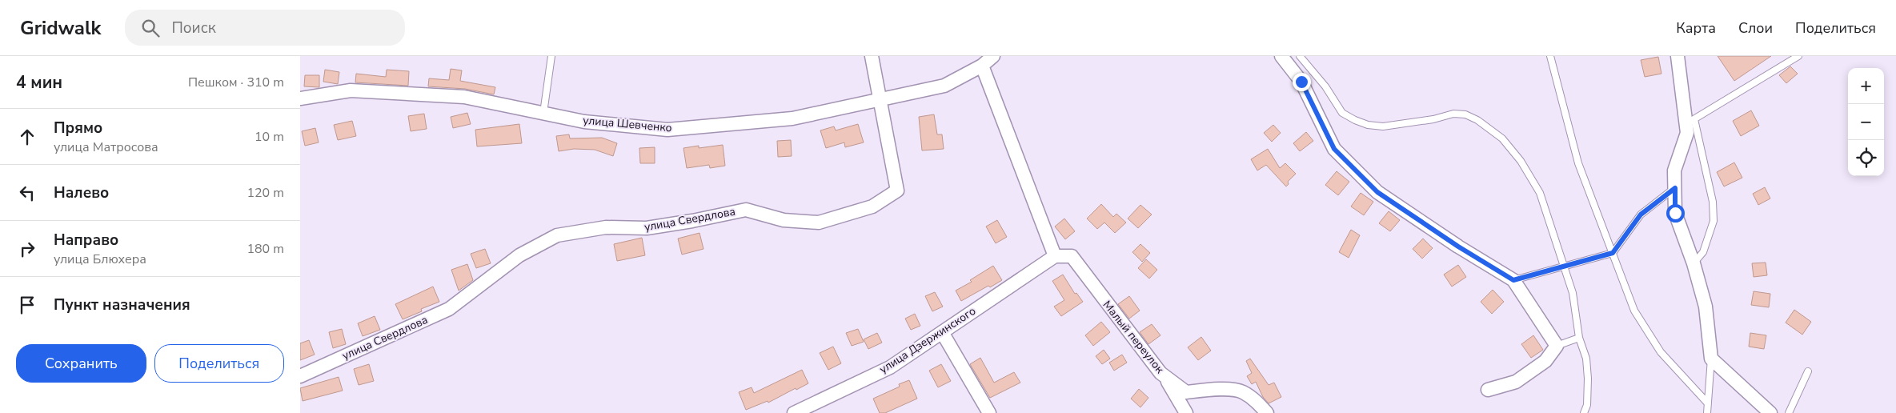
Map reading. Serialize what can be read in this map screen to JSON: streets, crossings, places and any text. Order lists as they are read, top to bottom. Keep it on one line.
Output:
{"streets":{"street":["улица Шевченко","улица Свердлова","Малый переулок","улица Дзержинского"]},"crossings":[["улица Шевченко","улица Свердлова"],["Малый переулок","улица Дзержинского"]],"page":{"header":"Gridwalk","search":"Поиск","nav":["Карта","Слои","Поделиться"],"heading":["4 мин","Пешком · 310 m"],"map_buttons":["+","−"],"list":[["Прямо","улица Матросова","10 m"],["Налево","120 m"],["Направо","улица Блюхера","180 m"],"Пункт назначения"],"buttons":["Сохранить","Поделиться"]}}
